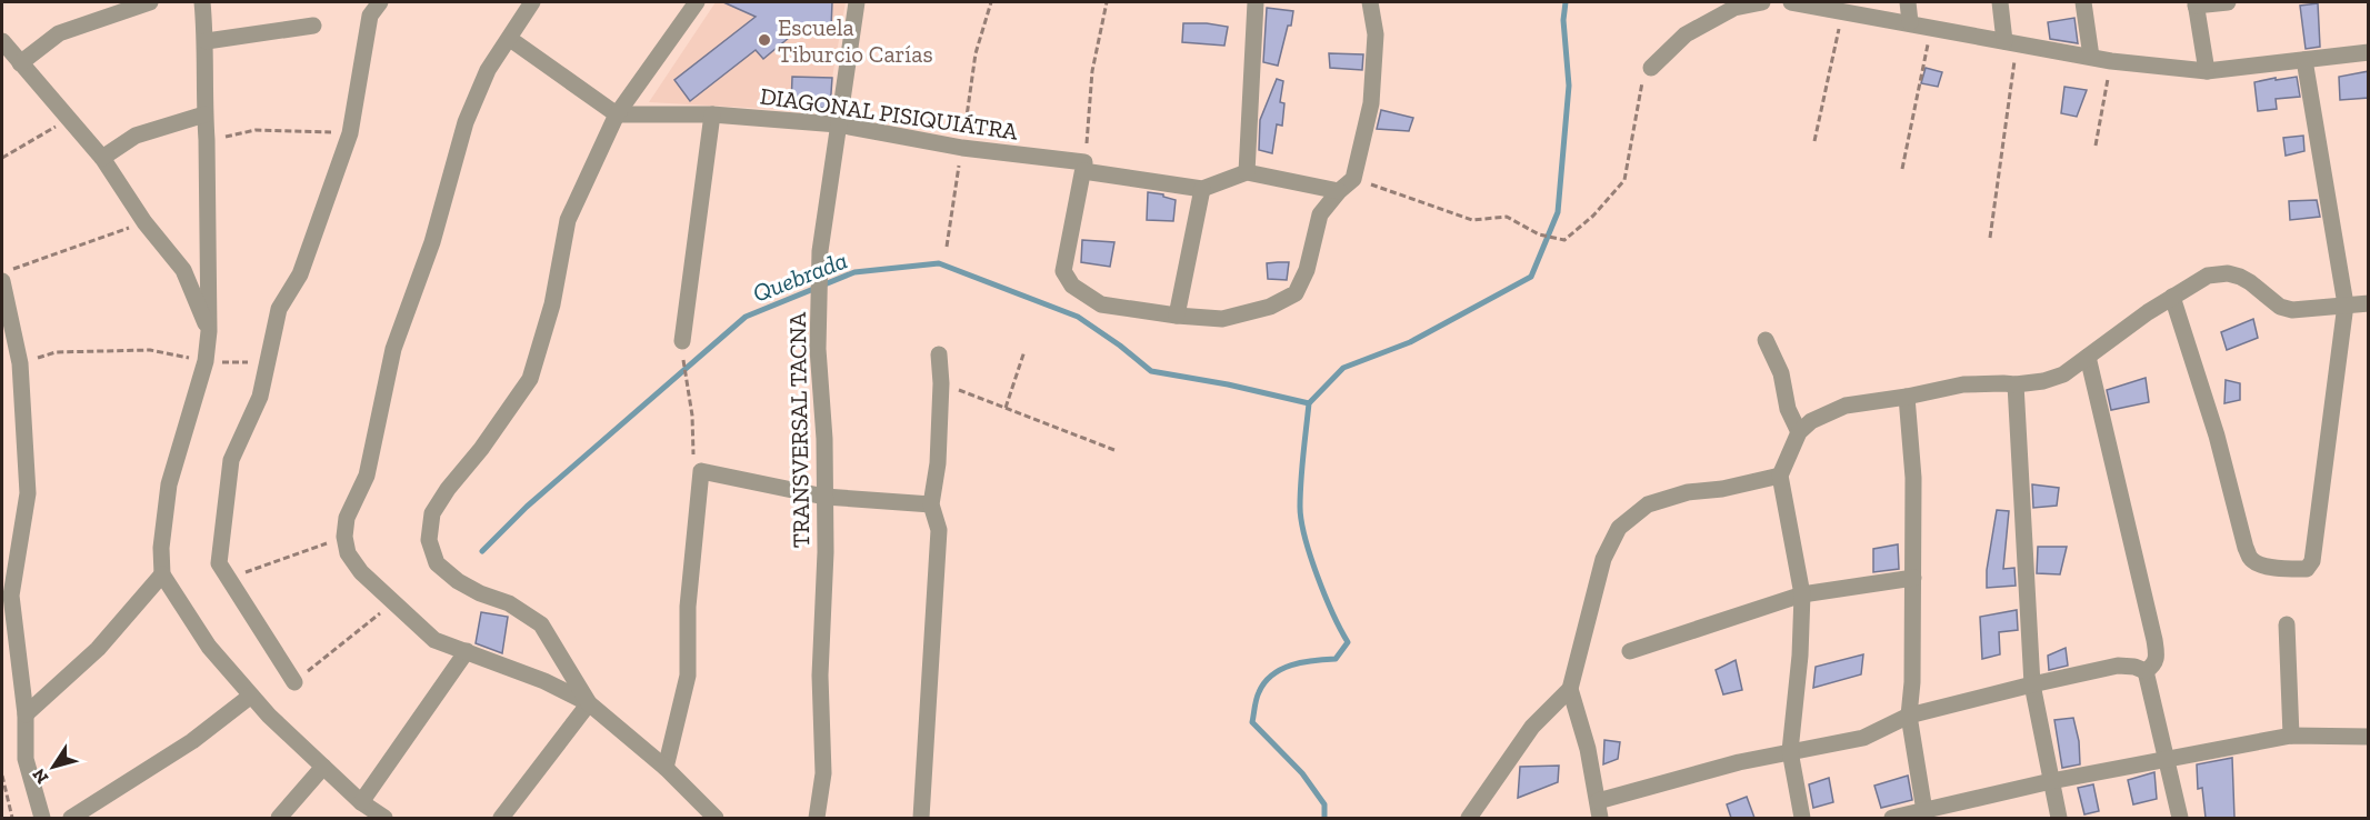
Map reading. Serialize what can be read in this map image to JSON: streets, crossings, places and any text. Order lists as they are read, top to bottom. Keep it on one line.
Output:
{"streets":{"street":["DIAGONAL PISIQUIÁTRA","TRANSVERSAL TACNA"]},"crossings":[["DIAGONAL PISIQUIÁTRA","TRANSVERSAL TACNA"]],"water":["Quebrada"],"places":["Escuela Tiburcio Carías"],"north":"bottom left"}
